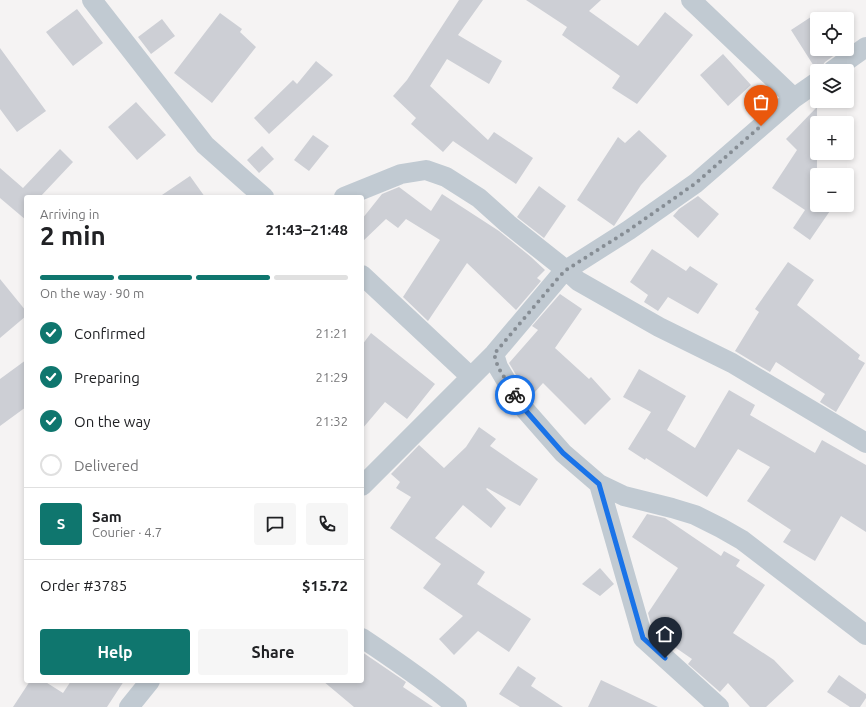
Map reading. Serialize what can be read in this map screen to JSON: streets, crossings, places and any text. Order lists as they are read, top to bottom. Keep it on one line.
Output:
{"page":{"map_buttons":["+","−"],"heading":["2 min","Arriving in","21:43–21:48"],"panel":["Sam","Courier · 4.7","Order #3785","$15.72"],"bar":"On the way · 90 m","list":[["Confirmed","21:21"],["Preparing","21:29"],["On the way","21:32"],"Delivered"],"round":"S","buttons":["Help","Share"]}}
